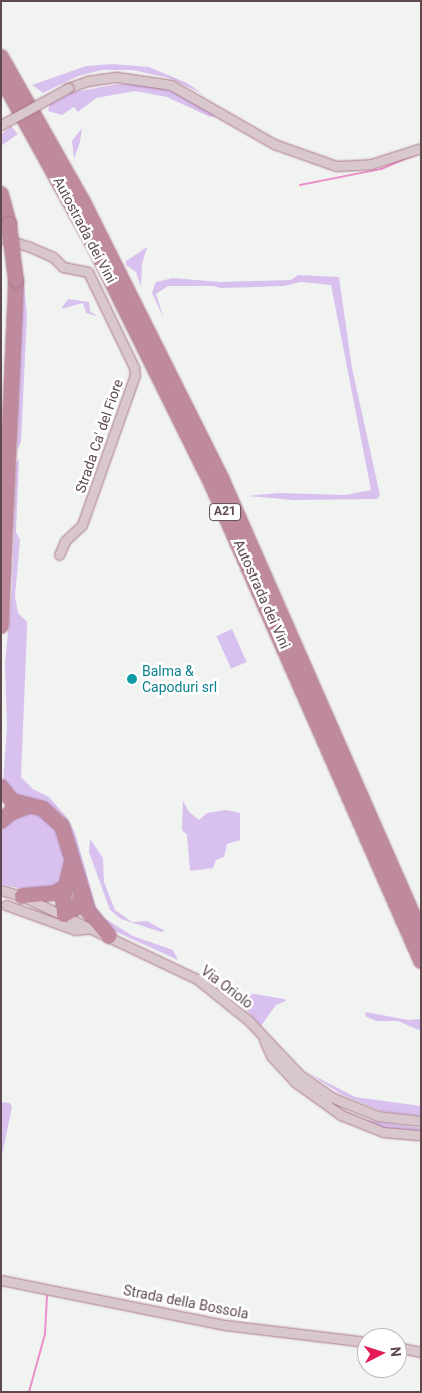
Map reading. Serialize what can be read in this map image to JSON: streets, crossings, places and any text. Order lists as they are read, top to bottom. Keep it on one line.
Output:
{"streets":{"highway":["Autostrada dei Vini","A21"],"street":["Strada Ca' del Fiore","Via Oriolo","Strada della Bossola"]},"places":["Balma & Capoduri srl"],"north":"right"}
